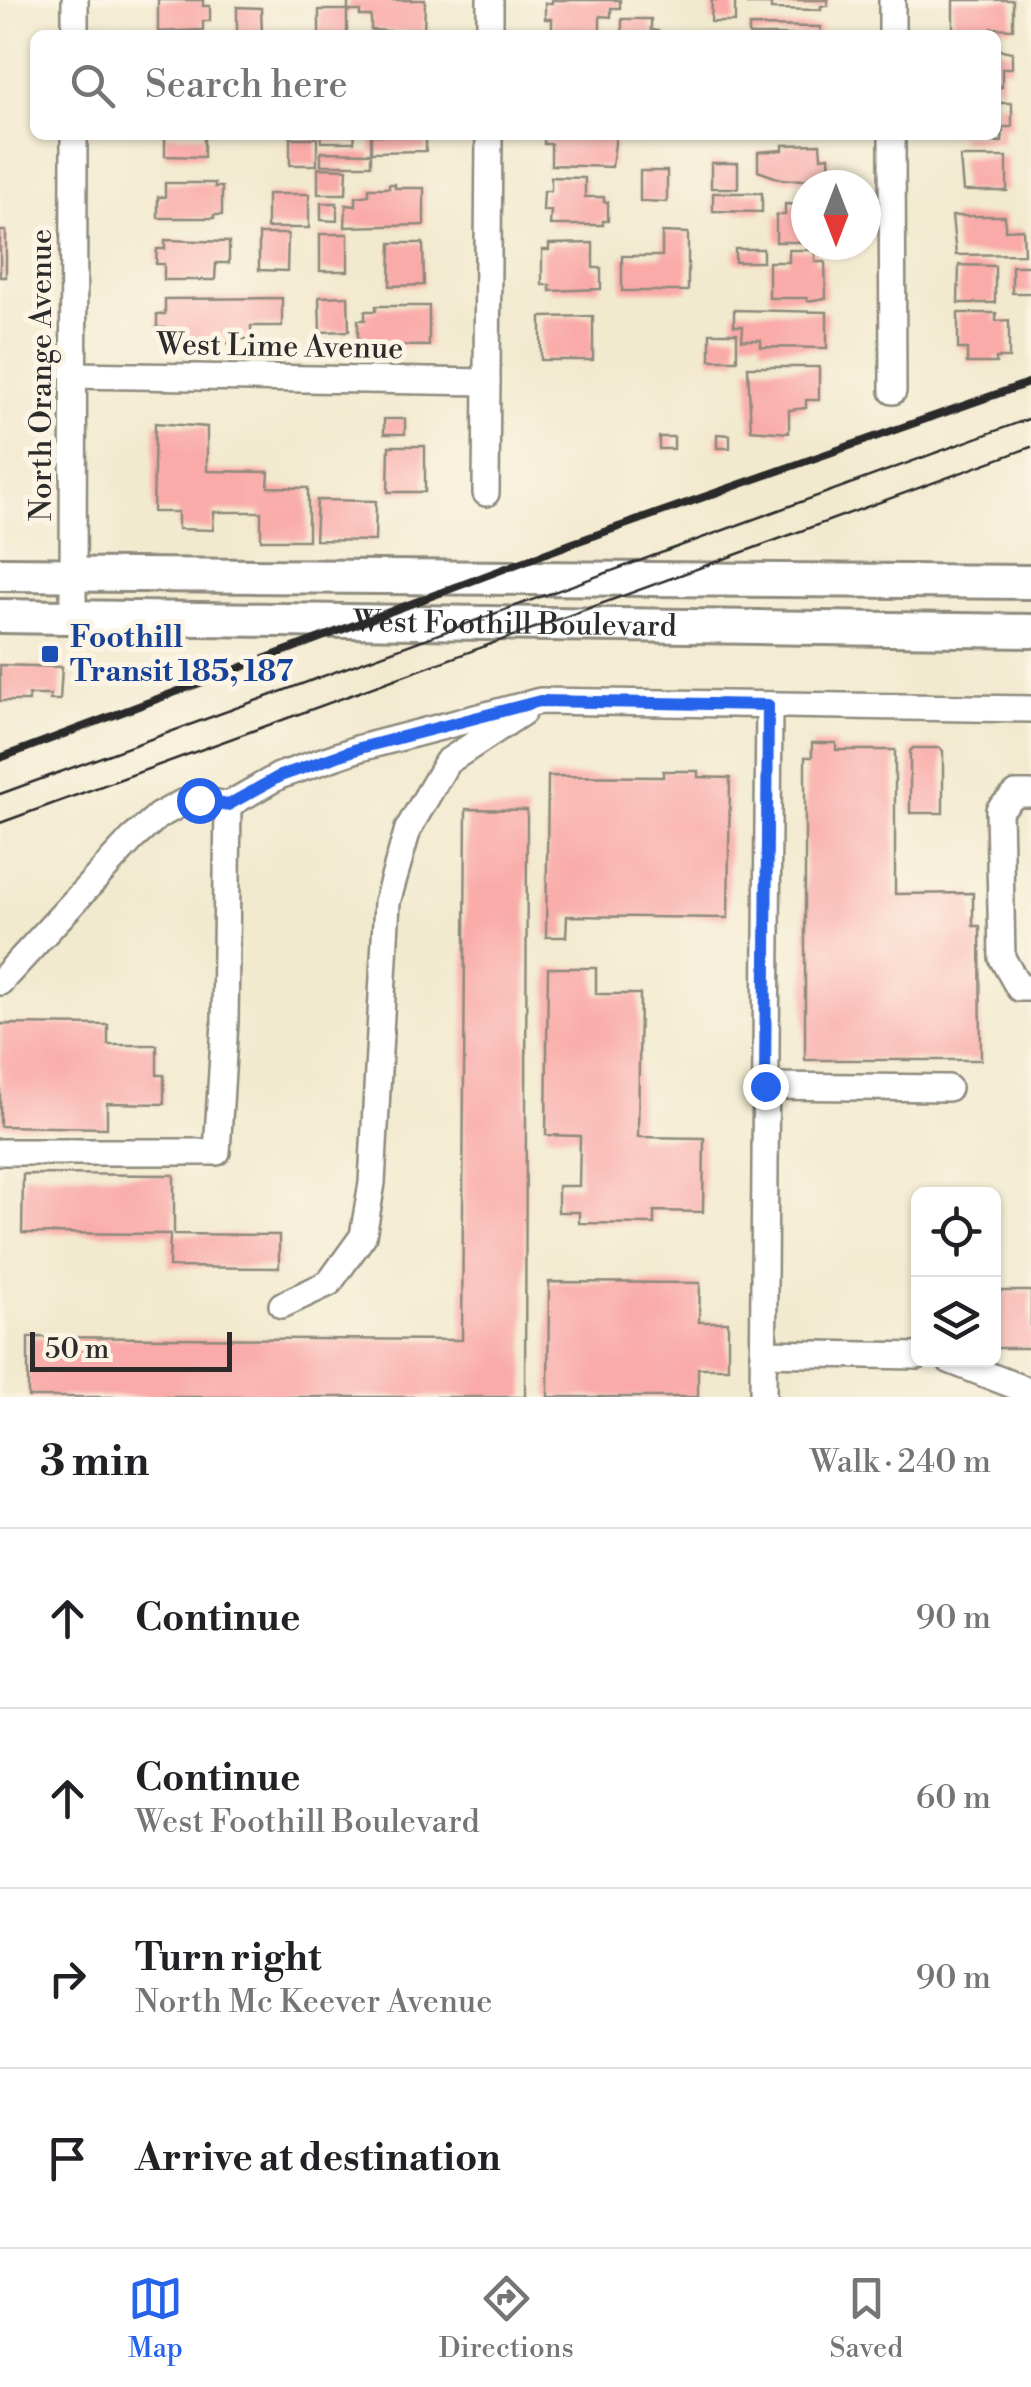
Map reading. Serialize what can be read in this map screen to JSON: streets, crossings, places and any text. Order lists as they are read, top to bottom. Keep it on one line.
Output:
{"streets":{"main road":["West Foothill Boulevard"],"street":["West Lime Avenue","North Orange Avenue"]},"crossings":[["West Lime Avenue","North Orange Avenue"],["North Orange Avenue","West Foothill Boulevard"]],"places":{"transit":["Foothill Transit 185, 187"]},"scale_bar":"50 m","north":"bottom","page":{"search":"Search here","scale":"50 m","heading":["3 min","Walk · 240 m"],"list":[["Continue","90 m"],["Continue","West Foothill Boulevard","60 m"],["Turn right","North Mc Keever Avenue","90 m"],"Arrive at destination"],"nav":["Map","Directions","Saved"]}}
